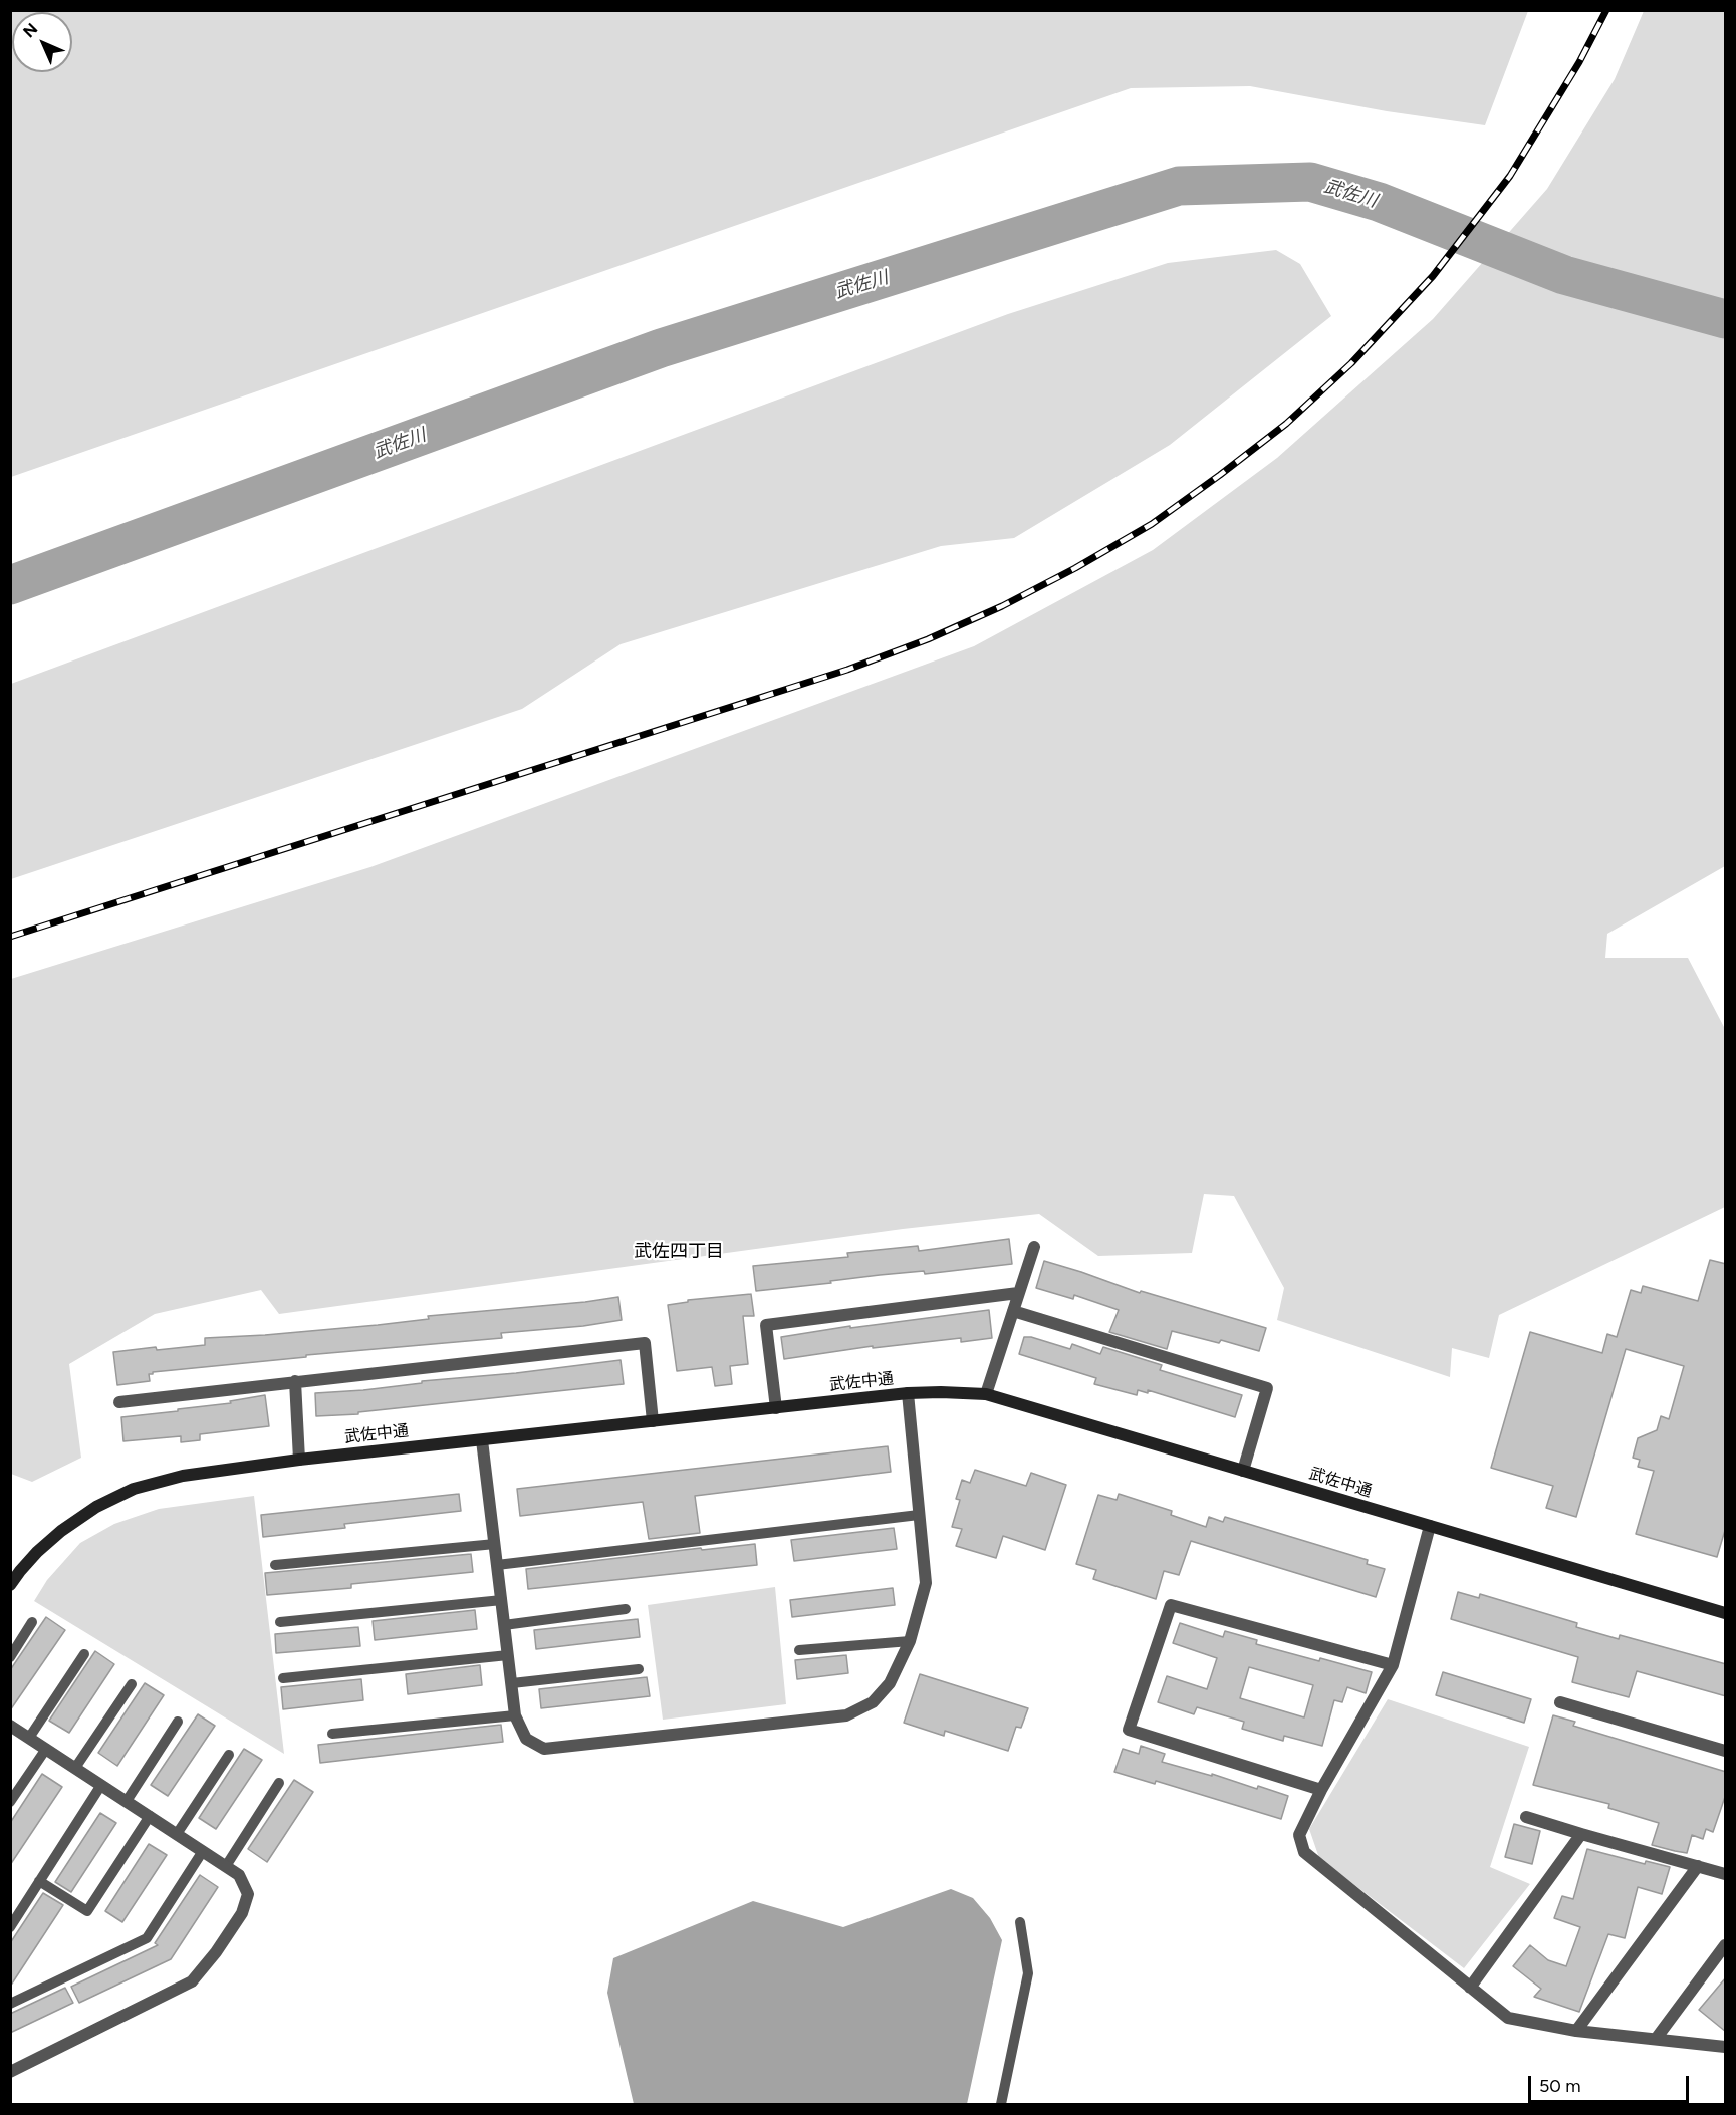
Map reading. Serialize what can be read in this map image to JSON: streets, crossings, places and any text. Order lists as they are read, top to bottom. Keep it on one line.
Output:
{"streets":{"street":["武佐中通"]},"districts":["武佐四丁目"],"water":["武佐川"],"scale_bar":"50 m","north":"top left"}
